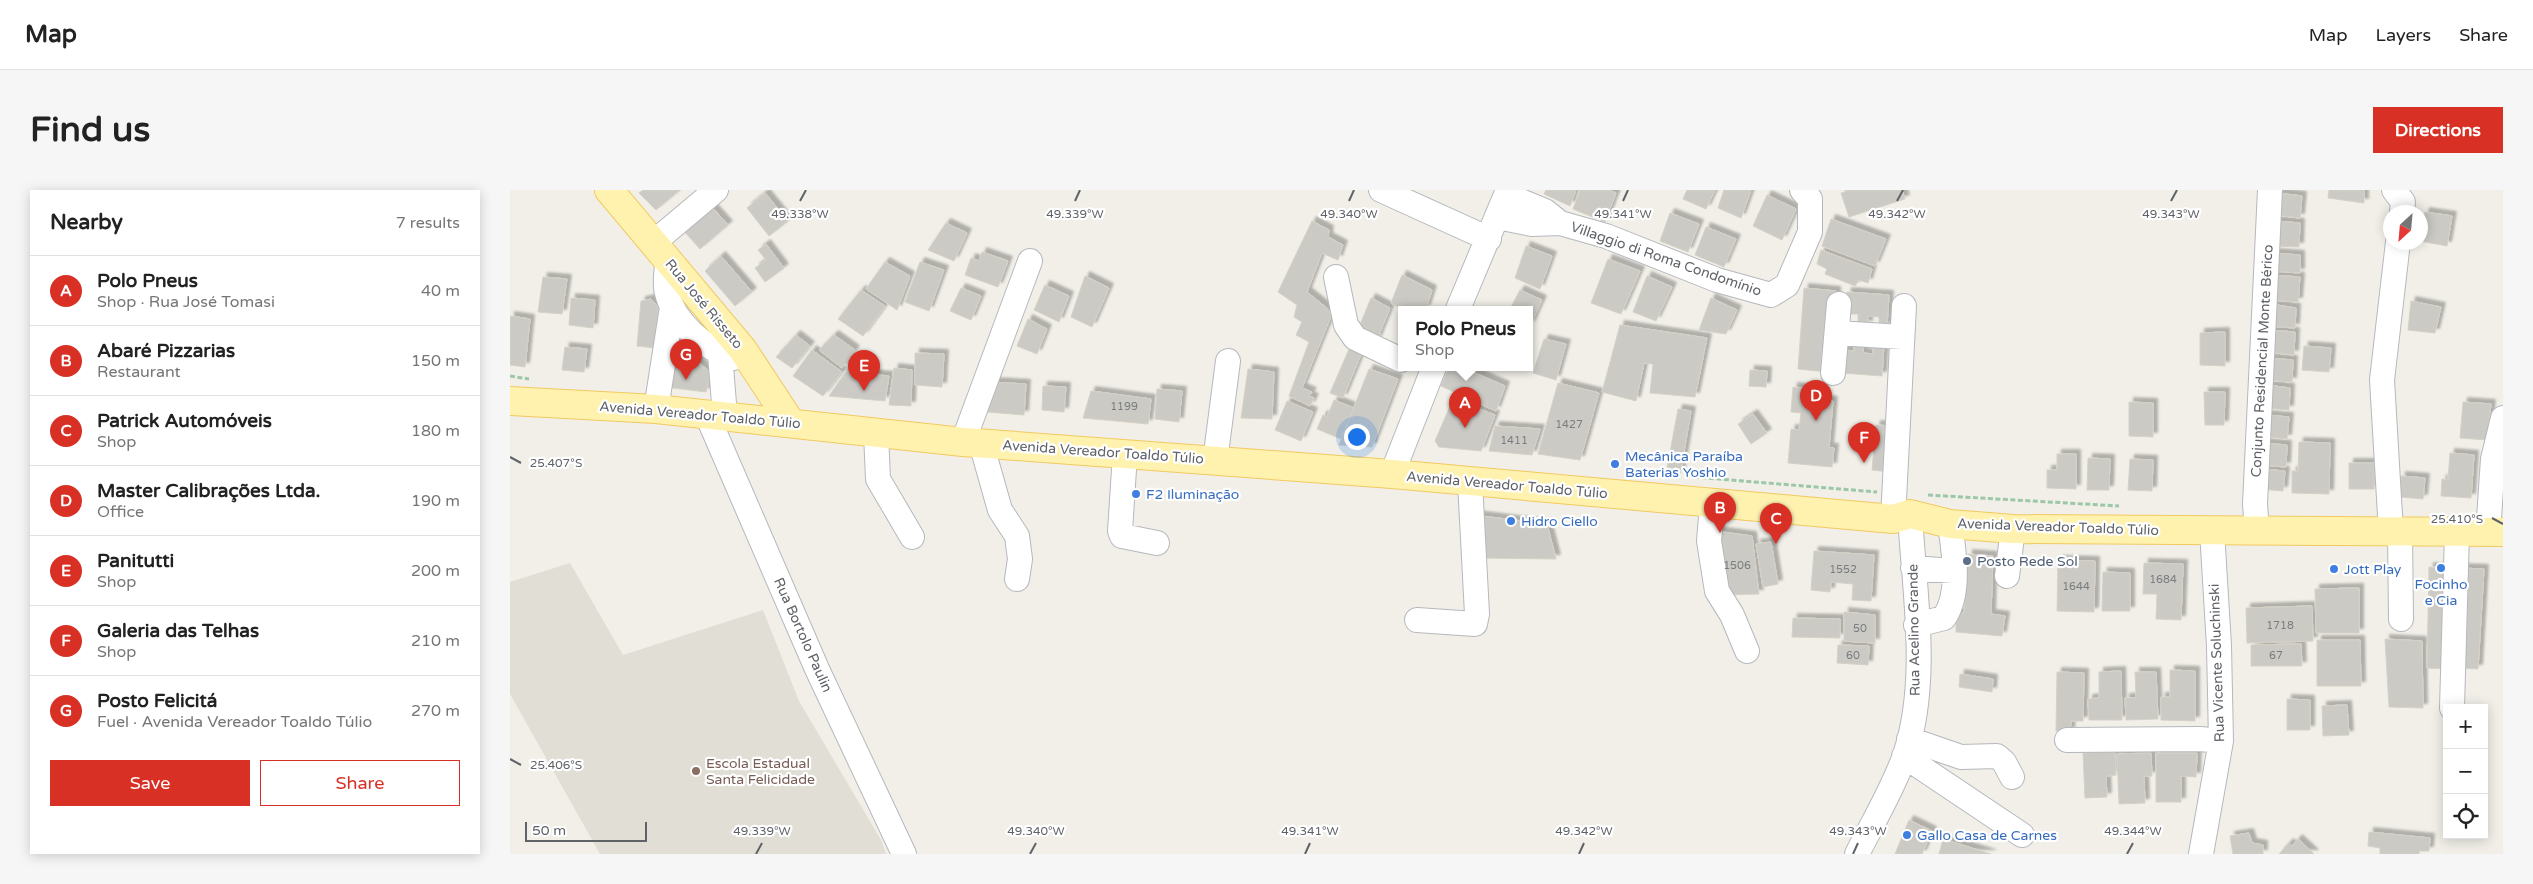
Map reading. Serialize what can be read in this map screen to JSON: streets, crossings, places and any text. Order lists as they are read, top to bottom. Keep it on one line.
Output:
{"streets":{"main road":["Rua José Risseto","Avenida Vereador Toaldo Túlio"],"street":["Villaggio di Roma Condomínio","Conjunto Residencial Monte Bérico","Rua Acelino Grande","Rua Bortolo Paulin","Rua Vicente Soluchinski"]},"crossings":[["Rua José Risseto","Avenida Vereador Toaldo Túlio"],["Rua José Risseto","Rua Bortolo Paulin"],["Conjunto Residencial Monte Bérico","Avenida Vereador Toaldo Túlio"],["Avenida Vereador Toaldo Túlio","Rua Acelino Grande"],["Avenida Vereador Toaldo Túlio","Rua Bortolo Paulin"],["Avenida Vereador Toaldo Túlio","Rua Vicente Soluchinski"]],"places":["Mecânica Paraíba Baterias Yoshio","F2 Iluminação","Hidro Ciello","Posto Rede Sol","Focinho e Cia","Jott Play","Escola Estadual Santa Felicidade","Gallo Casa de Carnes"],"house_numbers":["1199","1427","1411","1506","1552","1684","1644","1718","50","60","67"],"scale_bar":"50 m","north":"bottom left","page":{"header":"Map","nav":["Map","Layers","Share"],"buttons":["Directions",["Save","Share"]],"title":"Find us","heading":["Nearby","7 results"],"list":[{"mark":"A","name":"Polo Pneus","note":"Shop · Rua José Tomasi","value":"40 m"},{"mark":"B","name":"Abaré Pizzarias","note":"Restaurant","value":"150 m"},{"mark":"C","name":"Patrick Automóveis","note":"Shop","value":"180 m"},{"mark":"D","name":"Master Calibrações Ltda.","note":"Office","value":"190 m"},{"mark":"E","name":"Panitutti","note":"Shop","value":"200 m"},{"mark":"F","name":"Galeria das Telhas","note":"Shop","value":"210 m"},{"mark":"G","name":"Posto Felicitá","note":"Fuel · Avenida Vereador Toaldo Túlio","value":"270 m"}],"popup":["Polo Pneus","Shop"],"pins":["G","E","D","A","F","B","C"],"map_buttons":["+","−"],"scale":"50 m"},"coordinates":["49.338°W","49.339°W","49.340°W","49.341°W","49.342°W","49.343°W","25.407°S","25.410°S","25.406°S","49.344°W"]}
